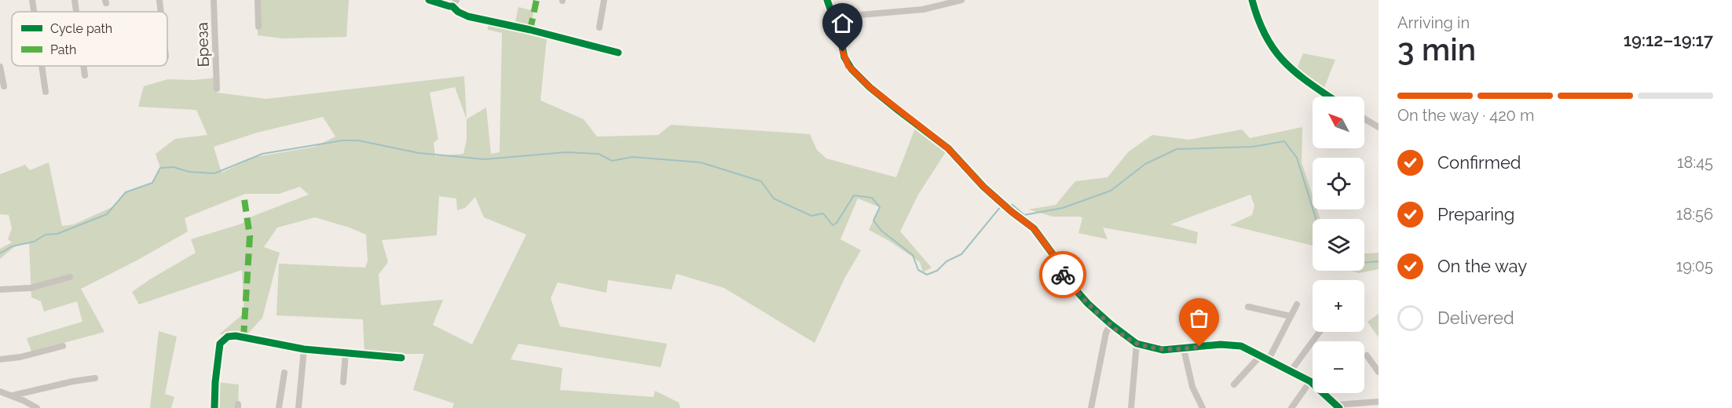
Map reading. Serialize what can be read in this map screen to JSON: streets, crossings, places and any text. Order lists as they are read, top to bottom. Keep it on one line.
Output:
{"streets":{"street":["Бреза"]},"legend":["Cycle path","Path"],"north":"top left","page":{"heading":["3 min","Arriving in","19:12–19:17"],"bar":"On the way · 420 m","map_buttons":["+","−"],"list":[["Confirmed","18:45"],["Preparing","18:56"],["On the way","19:05"],"Delivered"]}}
